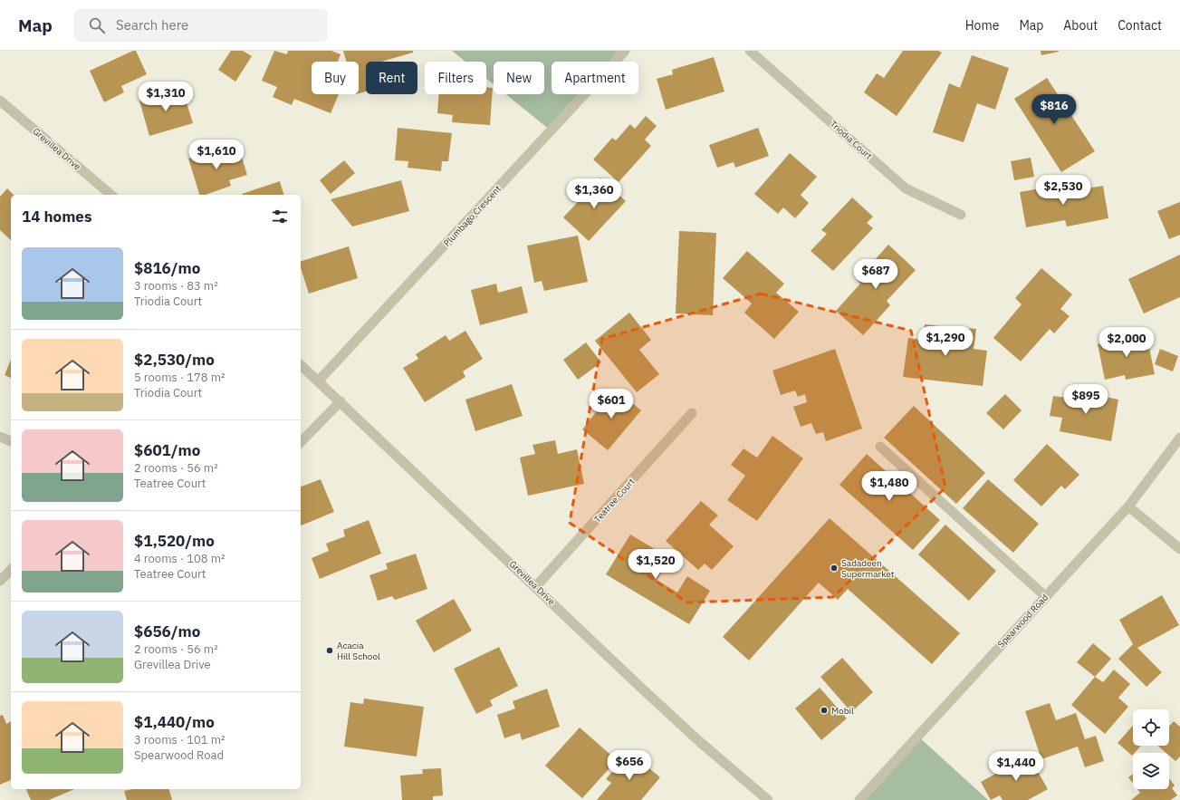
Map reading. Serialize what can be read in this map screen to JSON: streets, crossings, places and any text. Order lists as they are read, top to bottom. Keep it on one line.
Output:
{"streets":{"street":["Triodia Court","Grevillea Drive","Plumbago Crescent","Teatree Court","Spearwood Road"]},"crossings":[["Grevillea Drive","Plumbago Crescent"],["Grevillea Drive","Teatree Court"]],"places":["Sadadeen Supermarket","Acacia Hill School","Mobil"],"page":{"header":"Map","search":"Search here","nav":["Home","Map","About","Contact"],"chip":["Buy","Rent","Filters","New","Apartment"],"price":["$1,310","$816","$1,610","$2,530","$1,360","$687","$1,290","$2,000","$895","$601","$1,480","$1,520","$656","$1,440"],"heading":"14 homes","list":[{"name":"$816/mo","note":"3 rooms · 83 m² · Triodia Court"},{"name":"$2,530/mo","note":"5 rooms · 178 m² · Triodia Court"},{"name":"$601/mo","note":"2 rooms · 56 m² · Teatree Court"},{"name":"$1,520/mo","note":"4 rooms · 108 m² · Teatree Court"},{"name":"$656/mo","note":"2 rooms · 56 m² · Grevillea Drive"},{"name":"$1,440/mo","note":"3 rooms · 101 m² · Spearwood Road"}]}}
